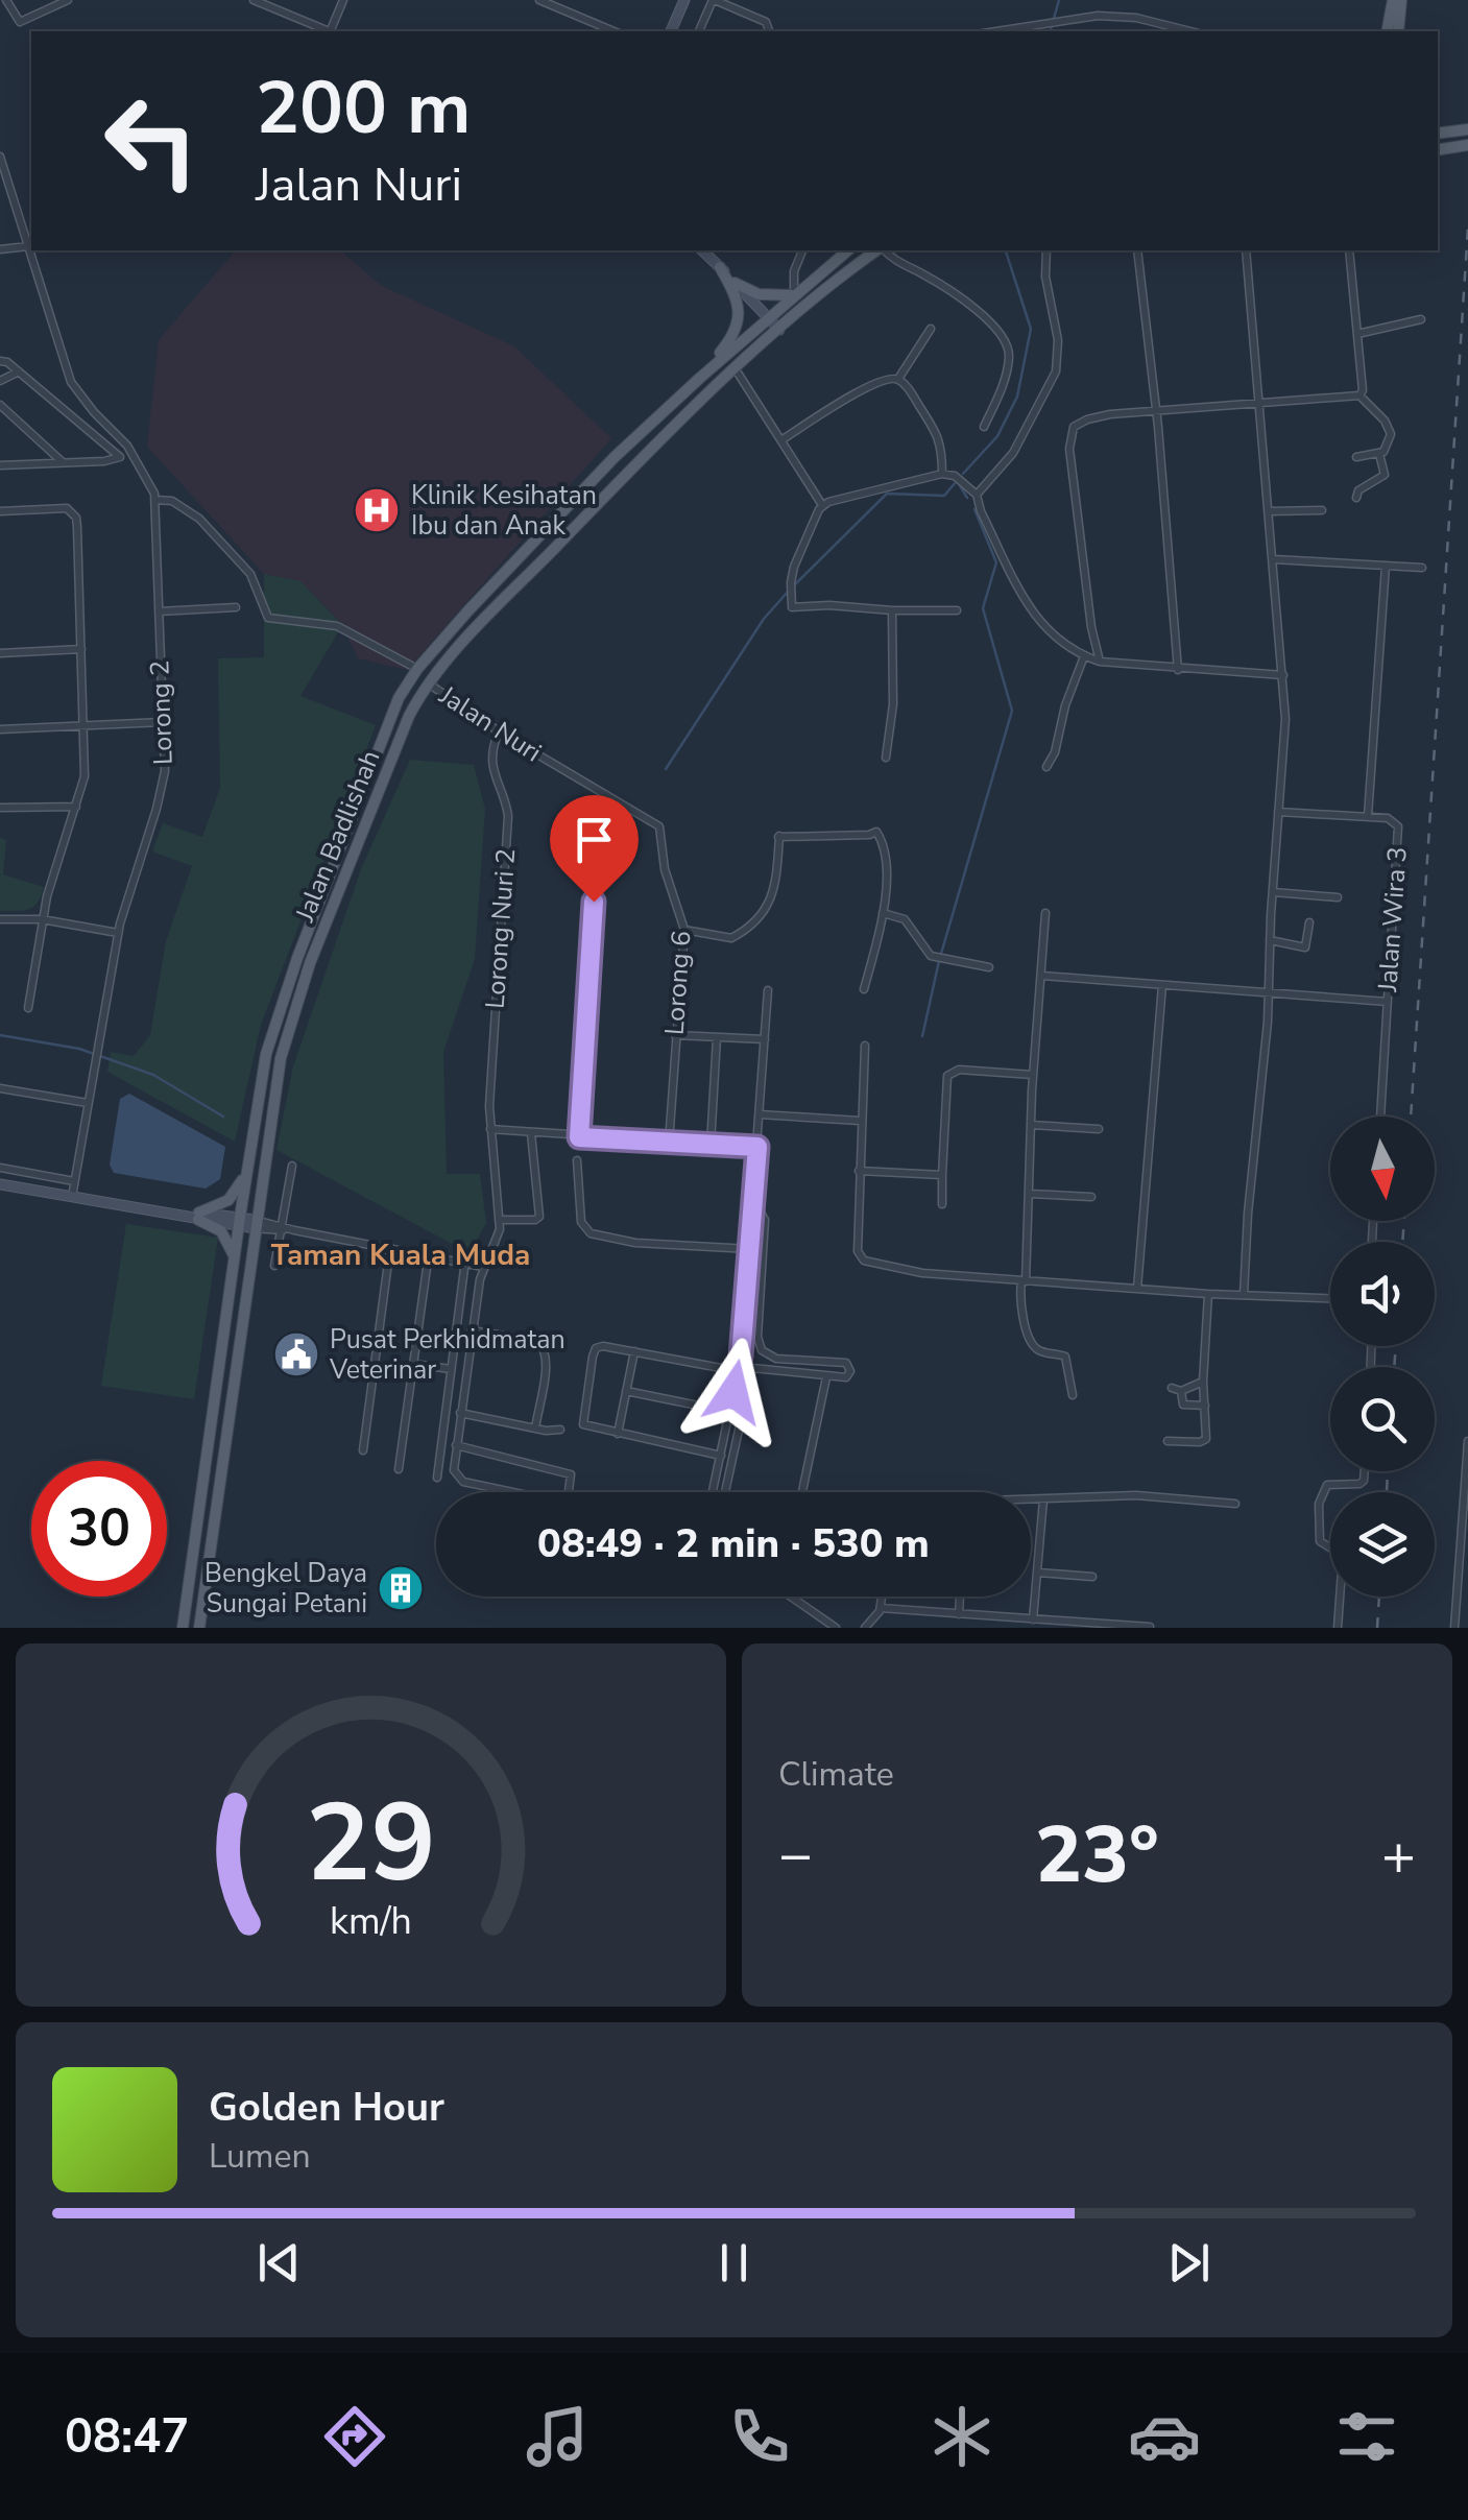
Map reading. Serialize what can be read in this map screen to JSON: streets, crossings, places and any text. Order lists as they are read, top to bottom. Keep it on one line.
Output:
{"streets":{"main road":["Jalan Badlishah"],"street":["Lorong 2","Jalan Nuri","Jalan Wira 3","Lorong Nuri 2","Lorong 6"]},"crossings":[["Jalan Nuri","Jalan Badlishah"],["Jalan Nuri","Lorong Nuri 2"],["Jalan Nuri","Lorong 6"]],"districts":["Taman Kuala Muda"],"places":{"hospital":["Klinik Kesihatan Ibu dan Anak"],"public building":["Pusat Perkhidmatan Veterinar"],"building":["Bengkel Daya Sungai Petani"]},"north":"bottom","page":{"turn":["200 m","Jalan Nuri"],"limit":"30","trip":"08:49 · 2 min · 530 m","tile":"Climate","heat":["−","23°","+"],"song":["Golden Hour","Lumen"],"tabs":"08:47","gauge":["29","km/h"]}}
